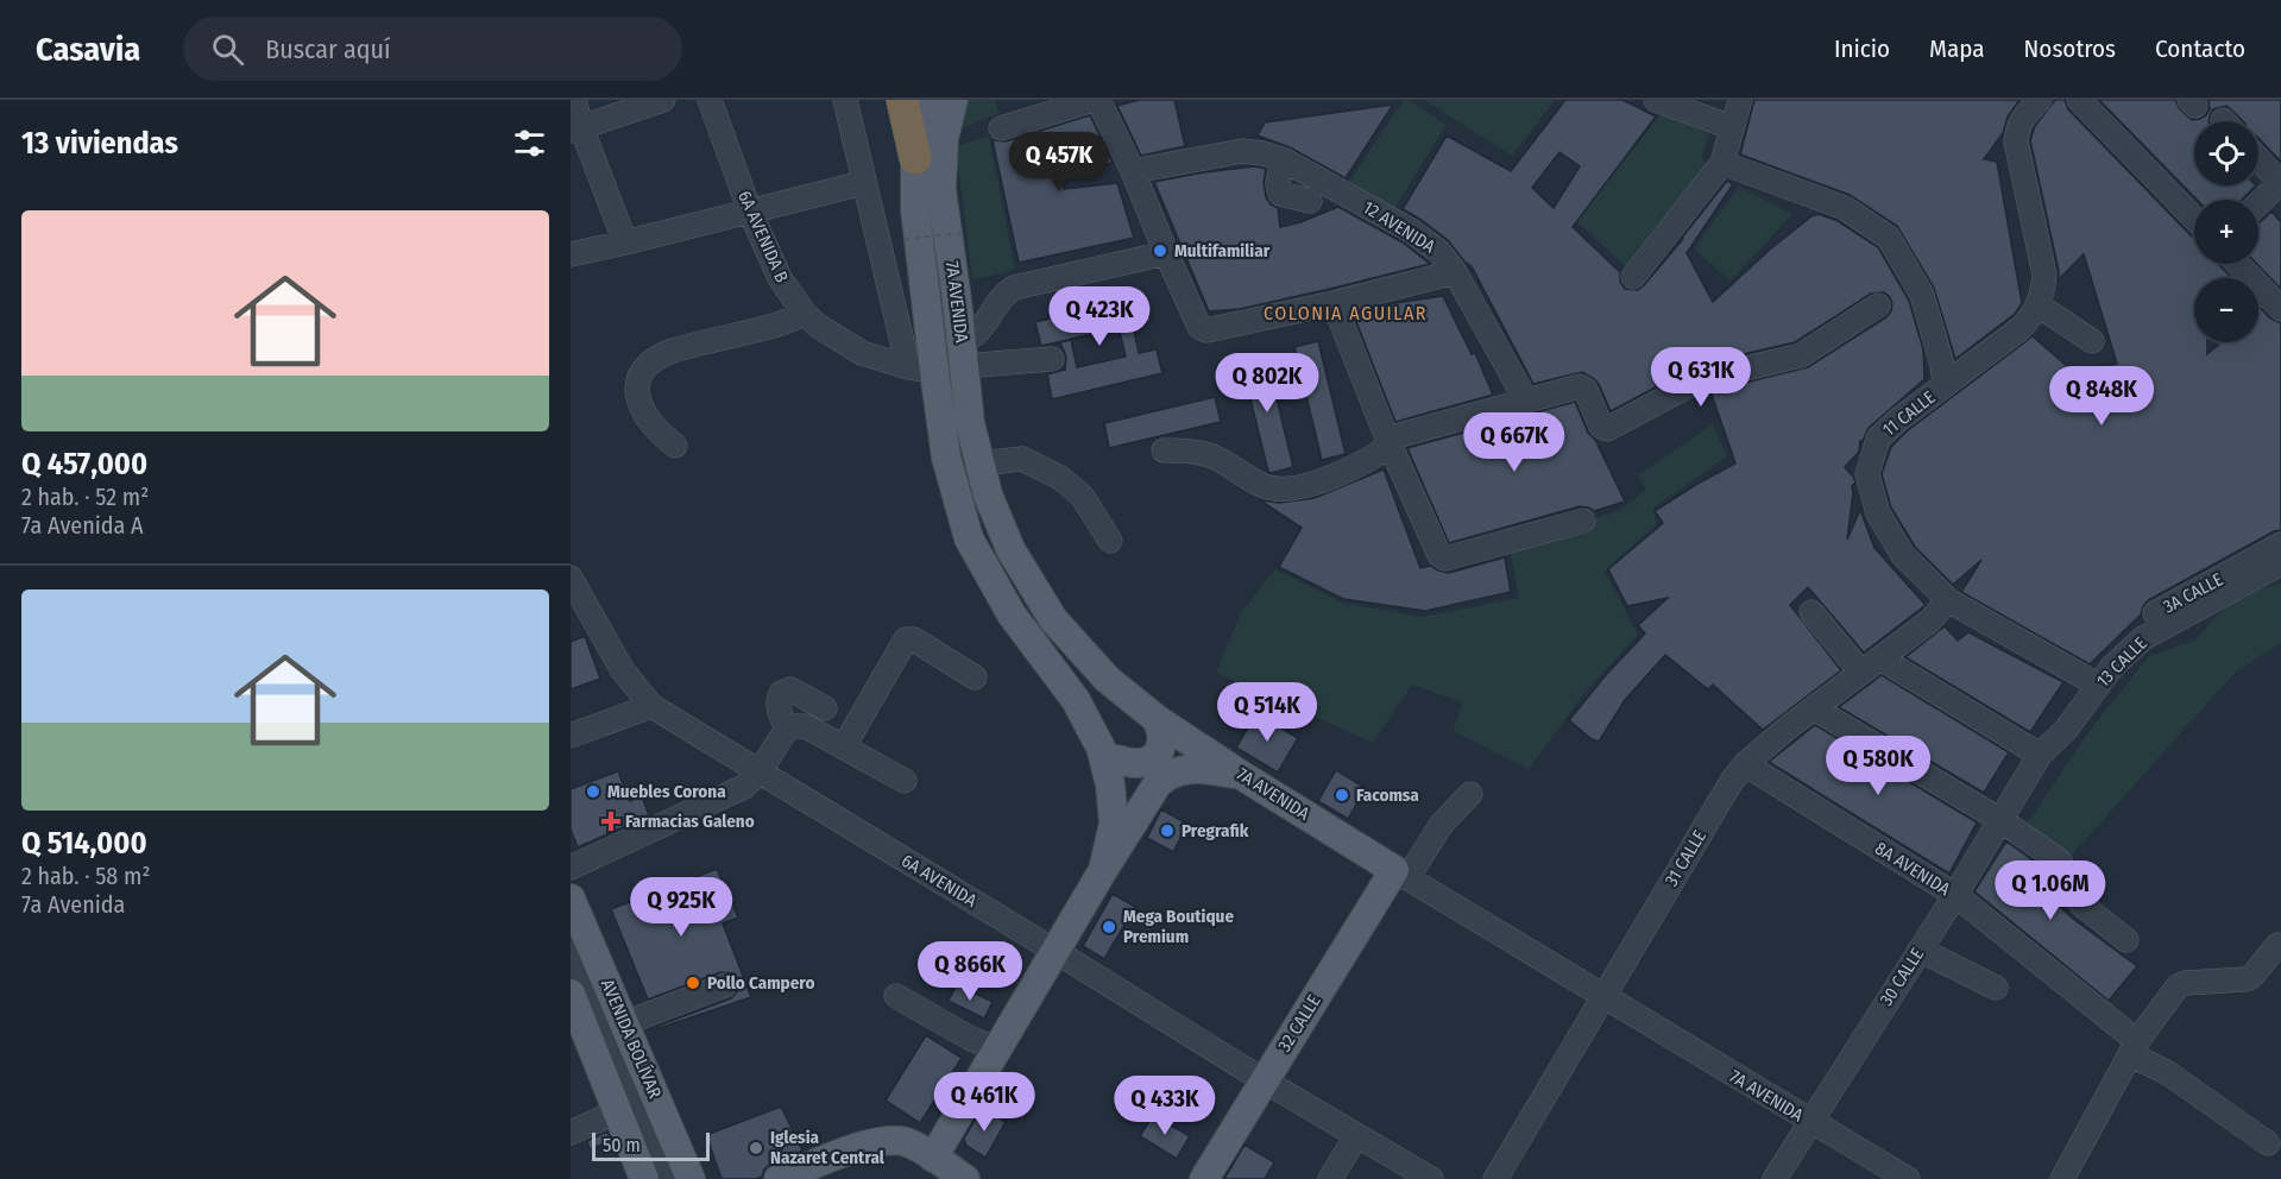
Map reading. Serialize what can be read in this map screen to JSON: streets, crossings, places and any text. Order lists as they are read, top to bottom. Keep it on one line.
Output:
{"streets":{"main road":["7A AVENIDA","32 CALLE","AVENIDA BOLÍVAR"],"street":["12 AVENIDA","6A AVENIDA B","11 CALLE","3A CALLE","13 CALLE","31 CALLE","8A AVENIDA","6A AVENIDA","30 CALLE"]},"crossings":[["6A AVENIDA B","7A AVENIDA"],["7A AVENIDA","31 CALLE"],["7A AVENIDA","30 CALLE"],["7A AVENIDA","32 CALLE"],["11 CALLE","3A CALLE"],["11 CALLE","31 CALLE"],["3A CALLE","13 CALLE"],["3A CALLE","30 CALLE"],["13 CALLE","30 CALLE"],["31 CALLE","8A AVENIDA"],["8A AVENIDA","30 CALLE"],["6A AVENIDA","32 CALLE"]],"districts":["COLONIA AGUILAR"],"places":{"other":["Multifamiliar","Muebles Corona","Facomsa","Pregrafik","Mega Boutique Premium","Pollo Campero","Iglesia Nazaret Central"],"health":["Farmacias Galeno"]},"scale_bar":"50 m","page":{"header":"Casavia","search":"Buscar aquí","nav":["Inicio","Mapa","Nosotros","Contacto"],"heading":"13 viviendas","map_buttons":["+","−"],"price":["Q 457K","Q 423K","Q 631K","Q 802K","Q 848K","Q 667K","Q 514K","Q 580K","Q 1.06M","Q 925K","Q 866K","Q 461K","Q 433K"],"list":[{"name":"Q 457,000","note":"2 hab. · 52 m² · 7a Avenida A"},{"name":"Q 514,000","note":"2 hab. · 58 m² · 7a Avenida"}],"scale":"50 m"}}
